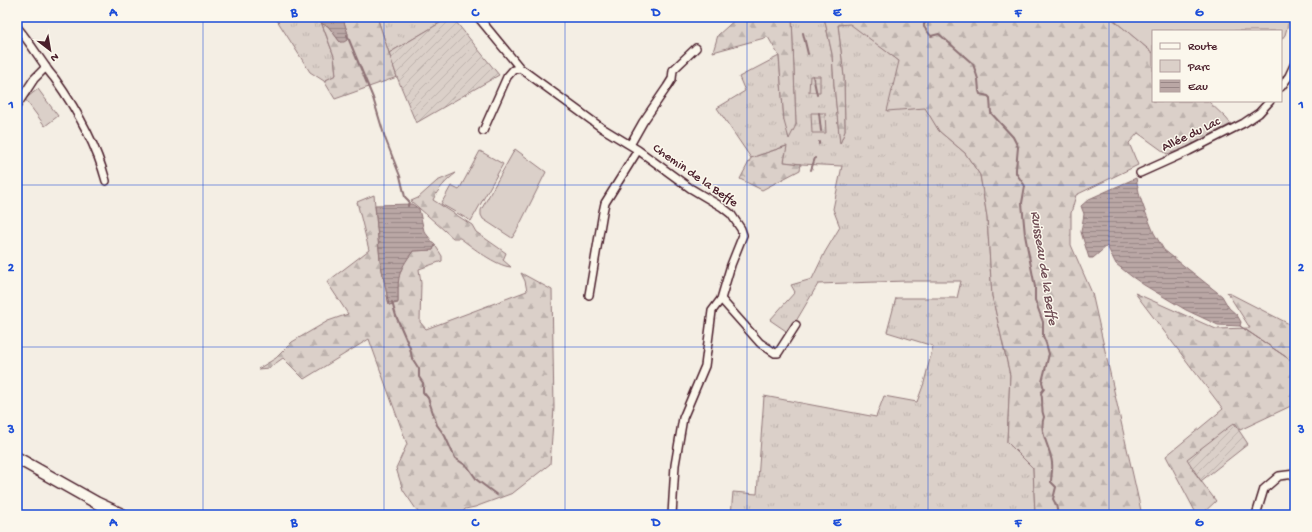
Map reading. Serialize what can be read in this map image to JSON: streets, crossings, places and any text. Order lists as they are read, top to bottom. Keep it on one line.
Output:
{"streets":{"street":["Allée du Lac","Chemin de la Beffe"]},"water":["Ruisseau de la Beffe"],"legend":["Route","Parc","Eau"],"north":"bottom right","grid":{"columns":["A","B","C","D","E","F","G"],"rows":["1","2","3"]}}
